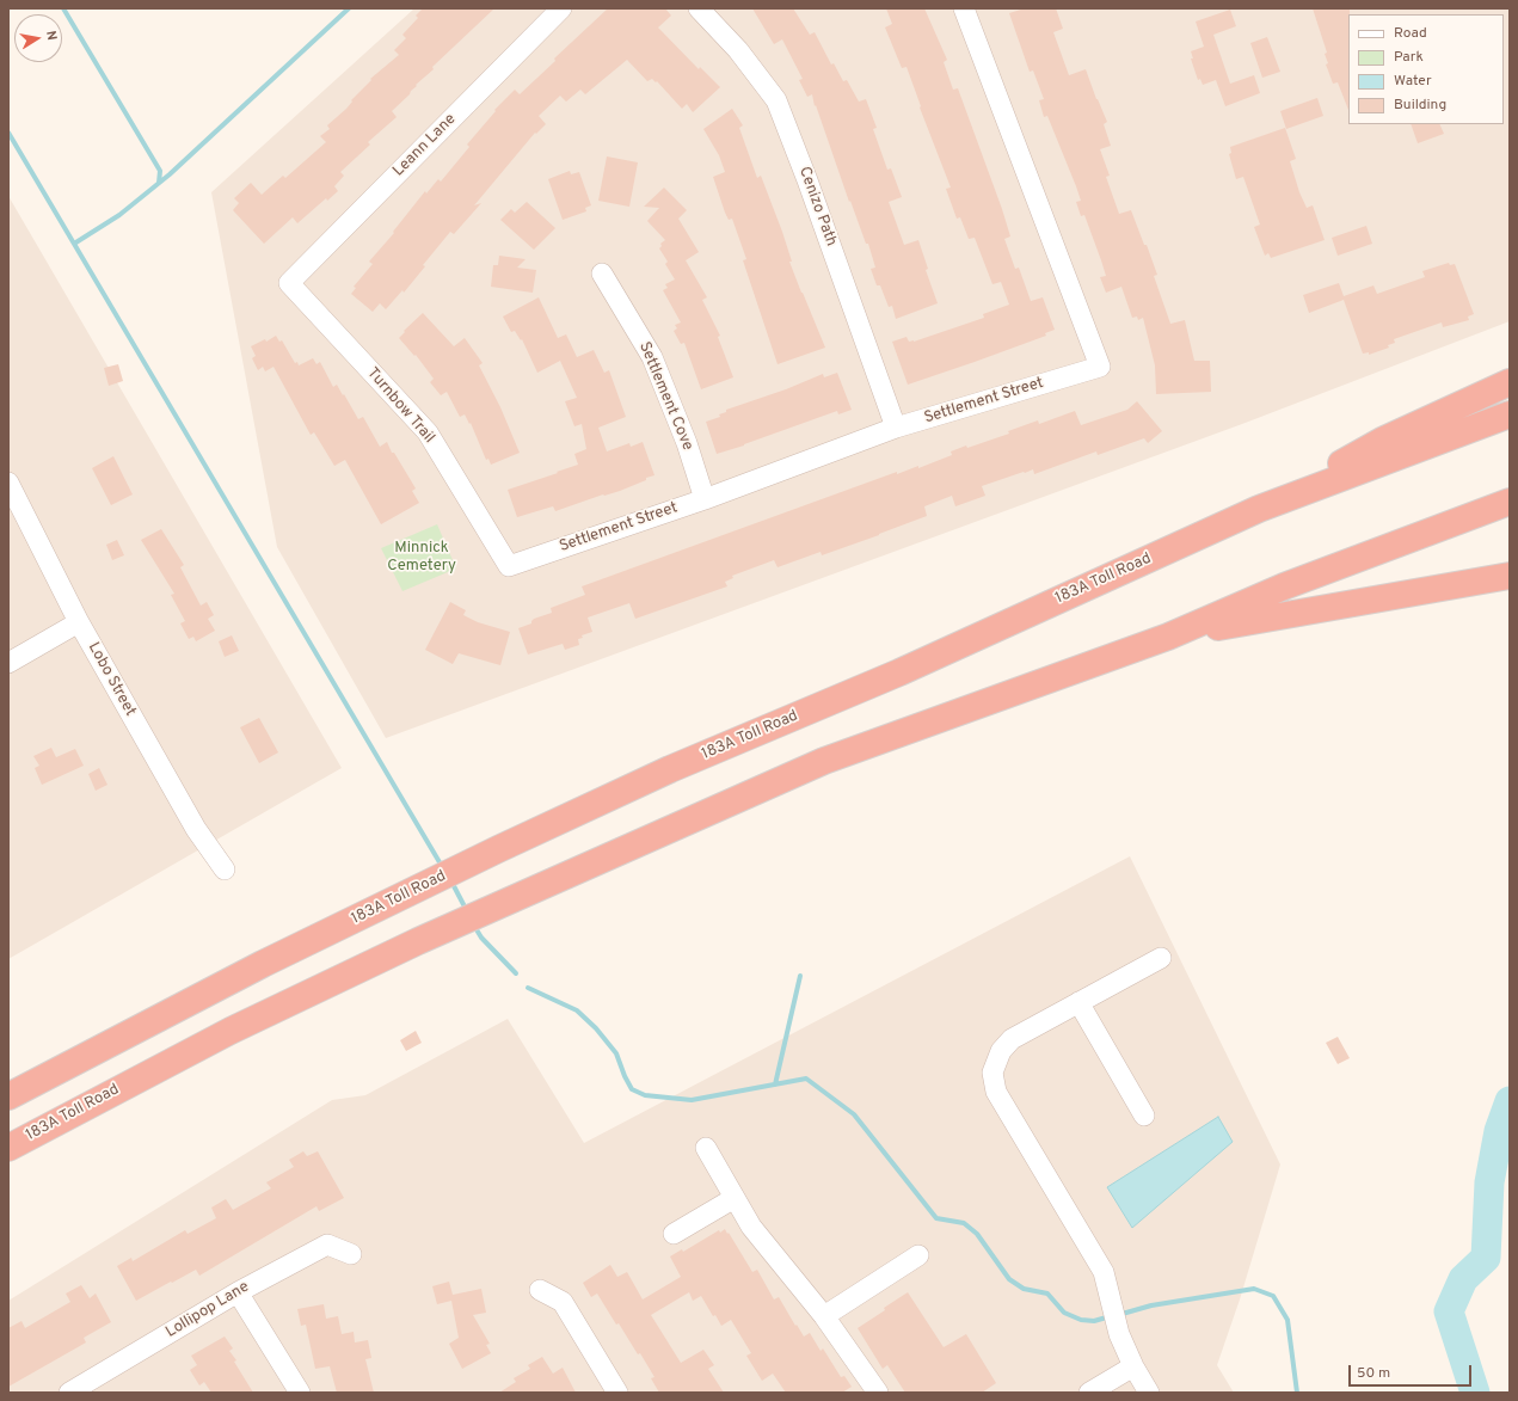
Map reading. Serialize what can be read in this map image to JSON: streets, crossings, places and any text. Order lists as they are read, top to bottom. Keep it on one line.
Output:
{"streets":{"highway":["183A Toll Road"],"street":["Leann Lane","Cenizo Path","Settlement Cove","Settlement Street","Turnbow Trail","Lobo Street","Lollipop Lane"]},"crossings":[["Leann Lane","Turnbow Trail"],["Cenizo Path","Settlement Street"],["Settlement Cove","Settlement Street"],["Settlement Street","Turnbow Trail"]],"parks":["Minnick Cemetery"],"legend":["Road","Park","Water","Building"],"scale_bar":"50 m","north":"right"}
